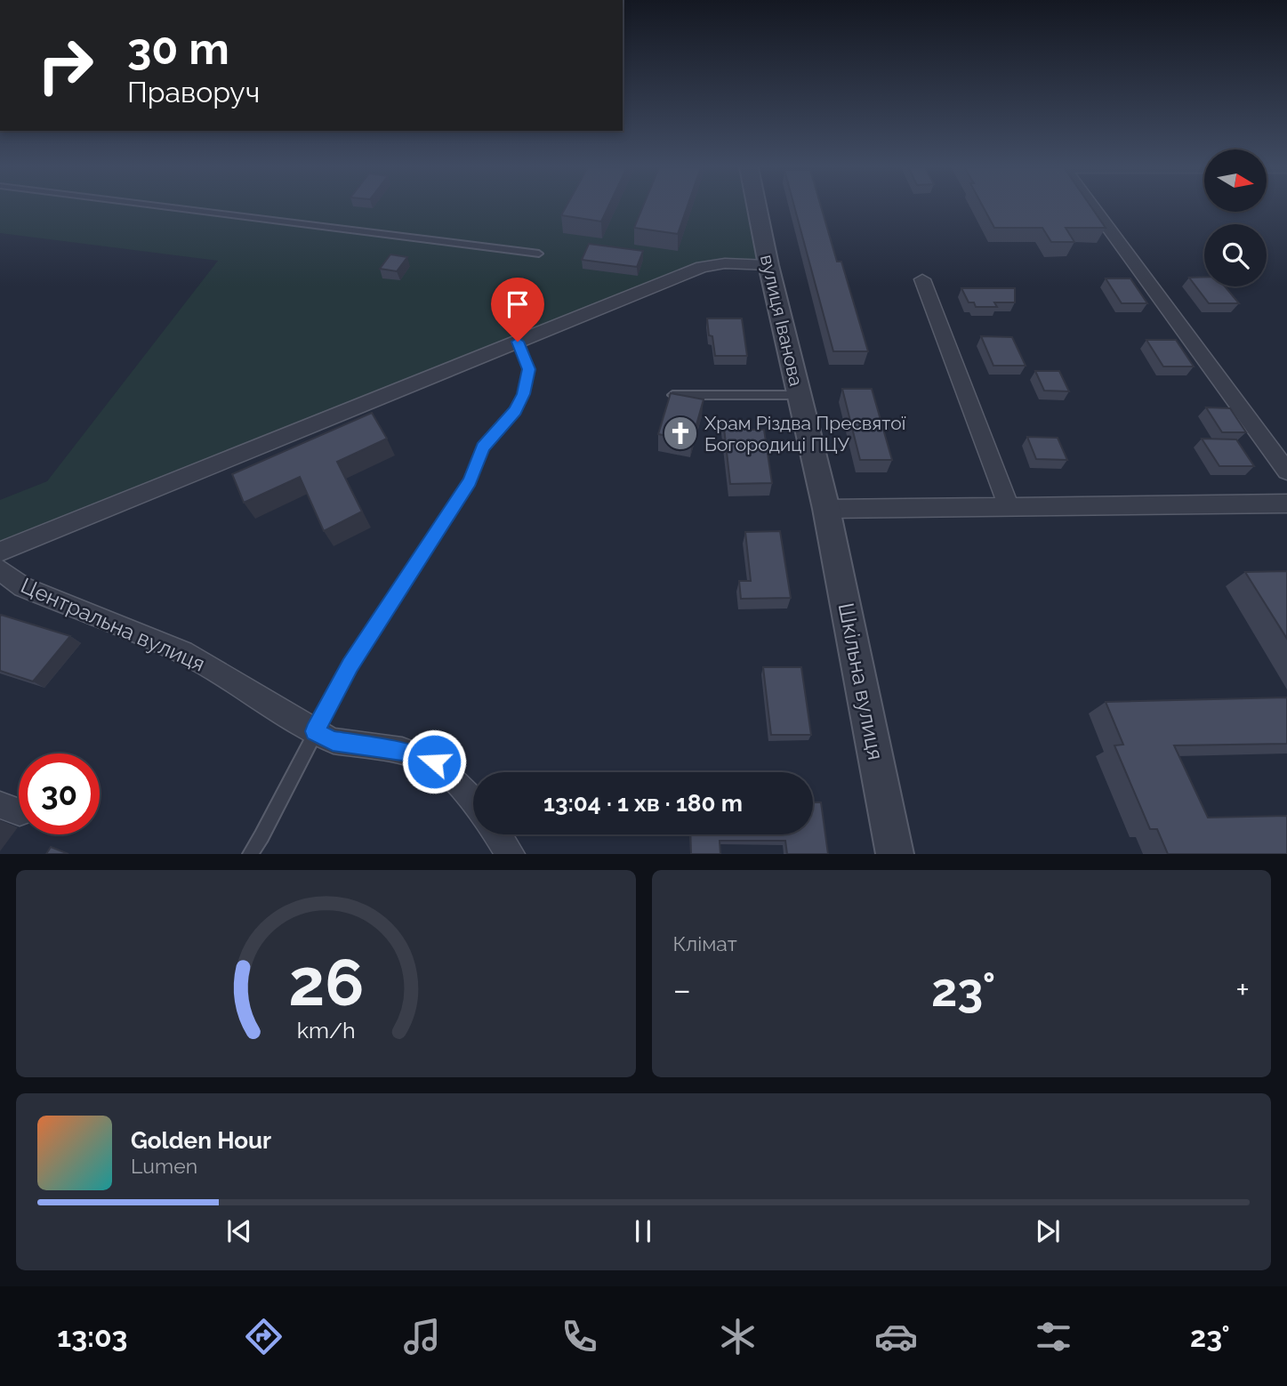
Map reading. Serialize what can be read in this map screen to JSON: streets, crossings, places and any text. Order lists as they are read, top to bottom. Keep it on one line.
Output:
{"streets":{"street":["вулиця Іванова","Центральна вулиця","Шкільна вулиця"]},"crossings":[["вулиця Іванова","Шкільна вулиця"]],"places":{"church":["Храм Різдва Пресвятої Богородиці ПЦУ"]},"north":"right","page":{"turn":["30 m","Праворуч"],"limit":"30","trip":"13:04 · 1 хв · 180 m","tile":"Клімат","heat":["−","23°","+"],"song":["Golden Hour","Lumen"],"tabs":["13:03","23°"],"gauge":["26","km/h"]}}
